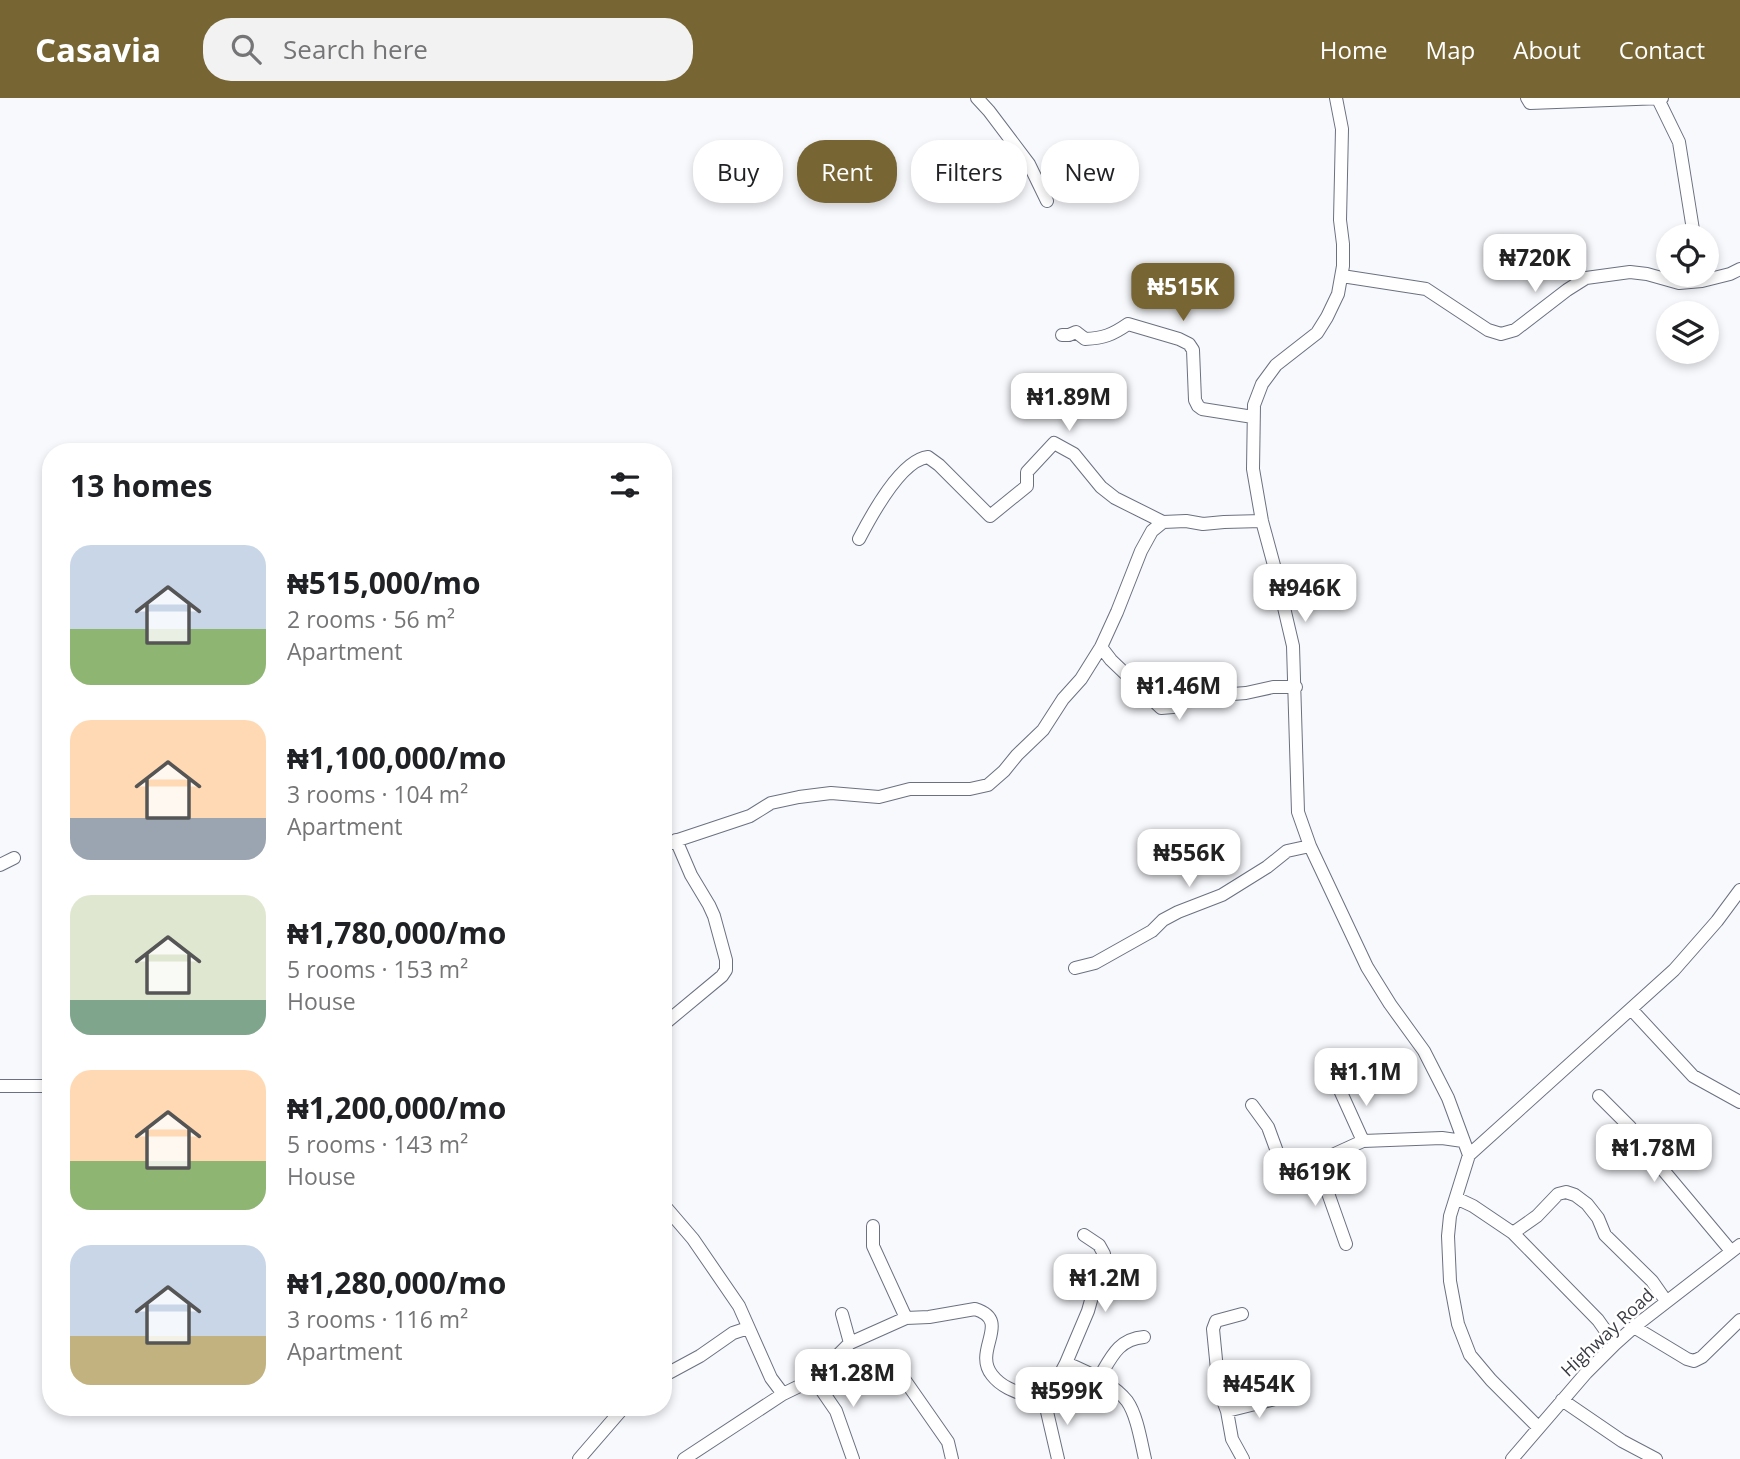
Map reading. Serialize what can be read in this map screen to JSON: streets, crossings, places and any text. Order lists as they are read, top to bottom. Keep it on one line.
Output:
{"streets":{"street":["Highway Road"]},"page":{"header":"Casavia","search":"Search here","nav":["Home","Map","About","Contact"],"chip":["Buy","Rent","Filters","New"],"price":["₦720K","₦515K","₦1.89M","₦946K","₦1.46M","₦556K","₦1.1M","₦1.78M","₦619K","₦1.2M","₦1.28M","₦454K","₦599K"],"heading":"13 homes","list":[{"name":"₦515,000/mo","note":"2 rooms · 56 m² · Apartment"},{"name":"₦1,100,000/mo","note":"3 rooms · 104 m² · Apartment"},{"name":"₦1,780,000/mo","note":"5 rooms · 153 m² · House"},{"name":"₦1,200,000/mo","note":"5 rooms · 143 m² · House"},{"name":"₦1,280,000/mo","note":"3 rooms · 116 m² · Apartment"}]}}
